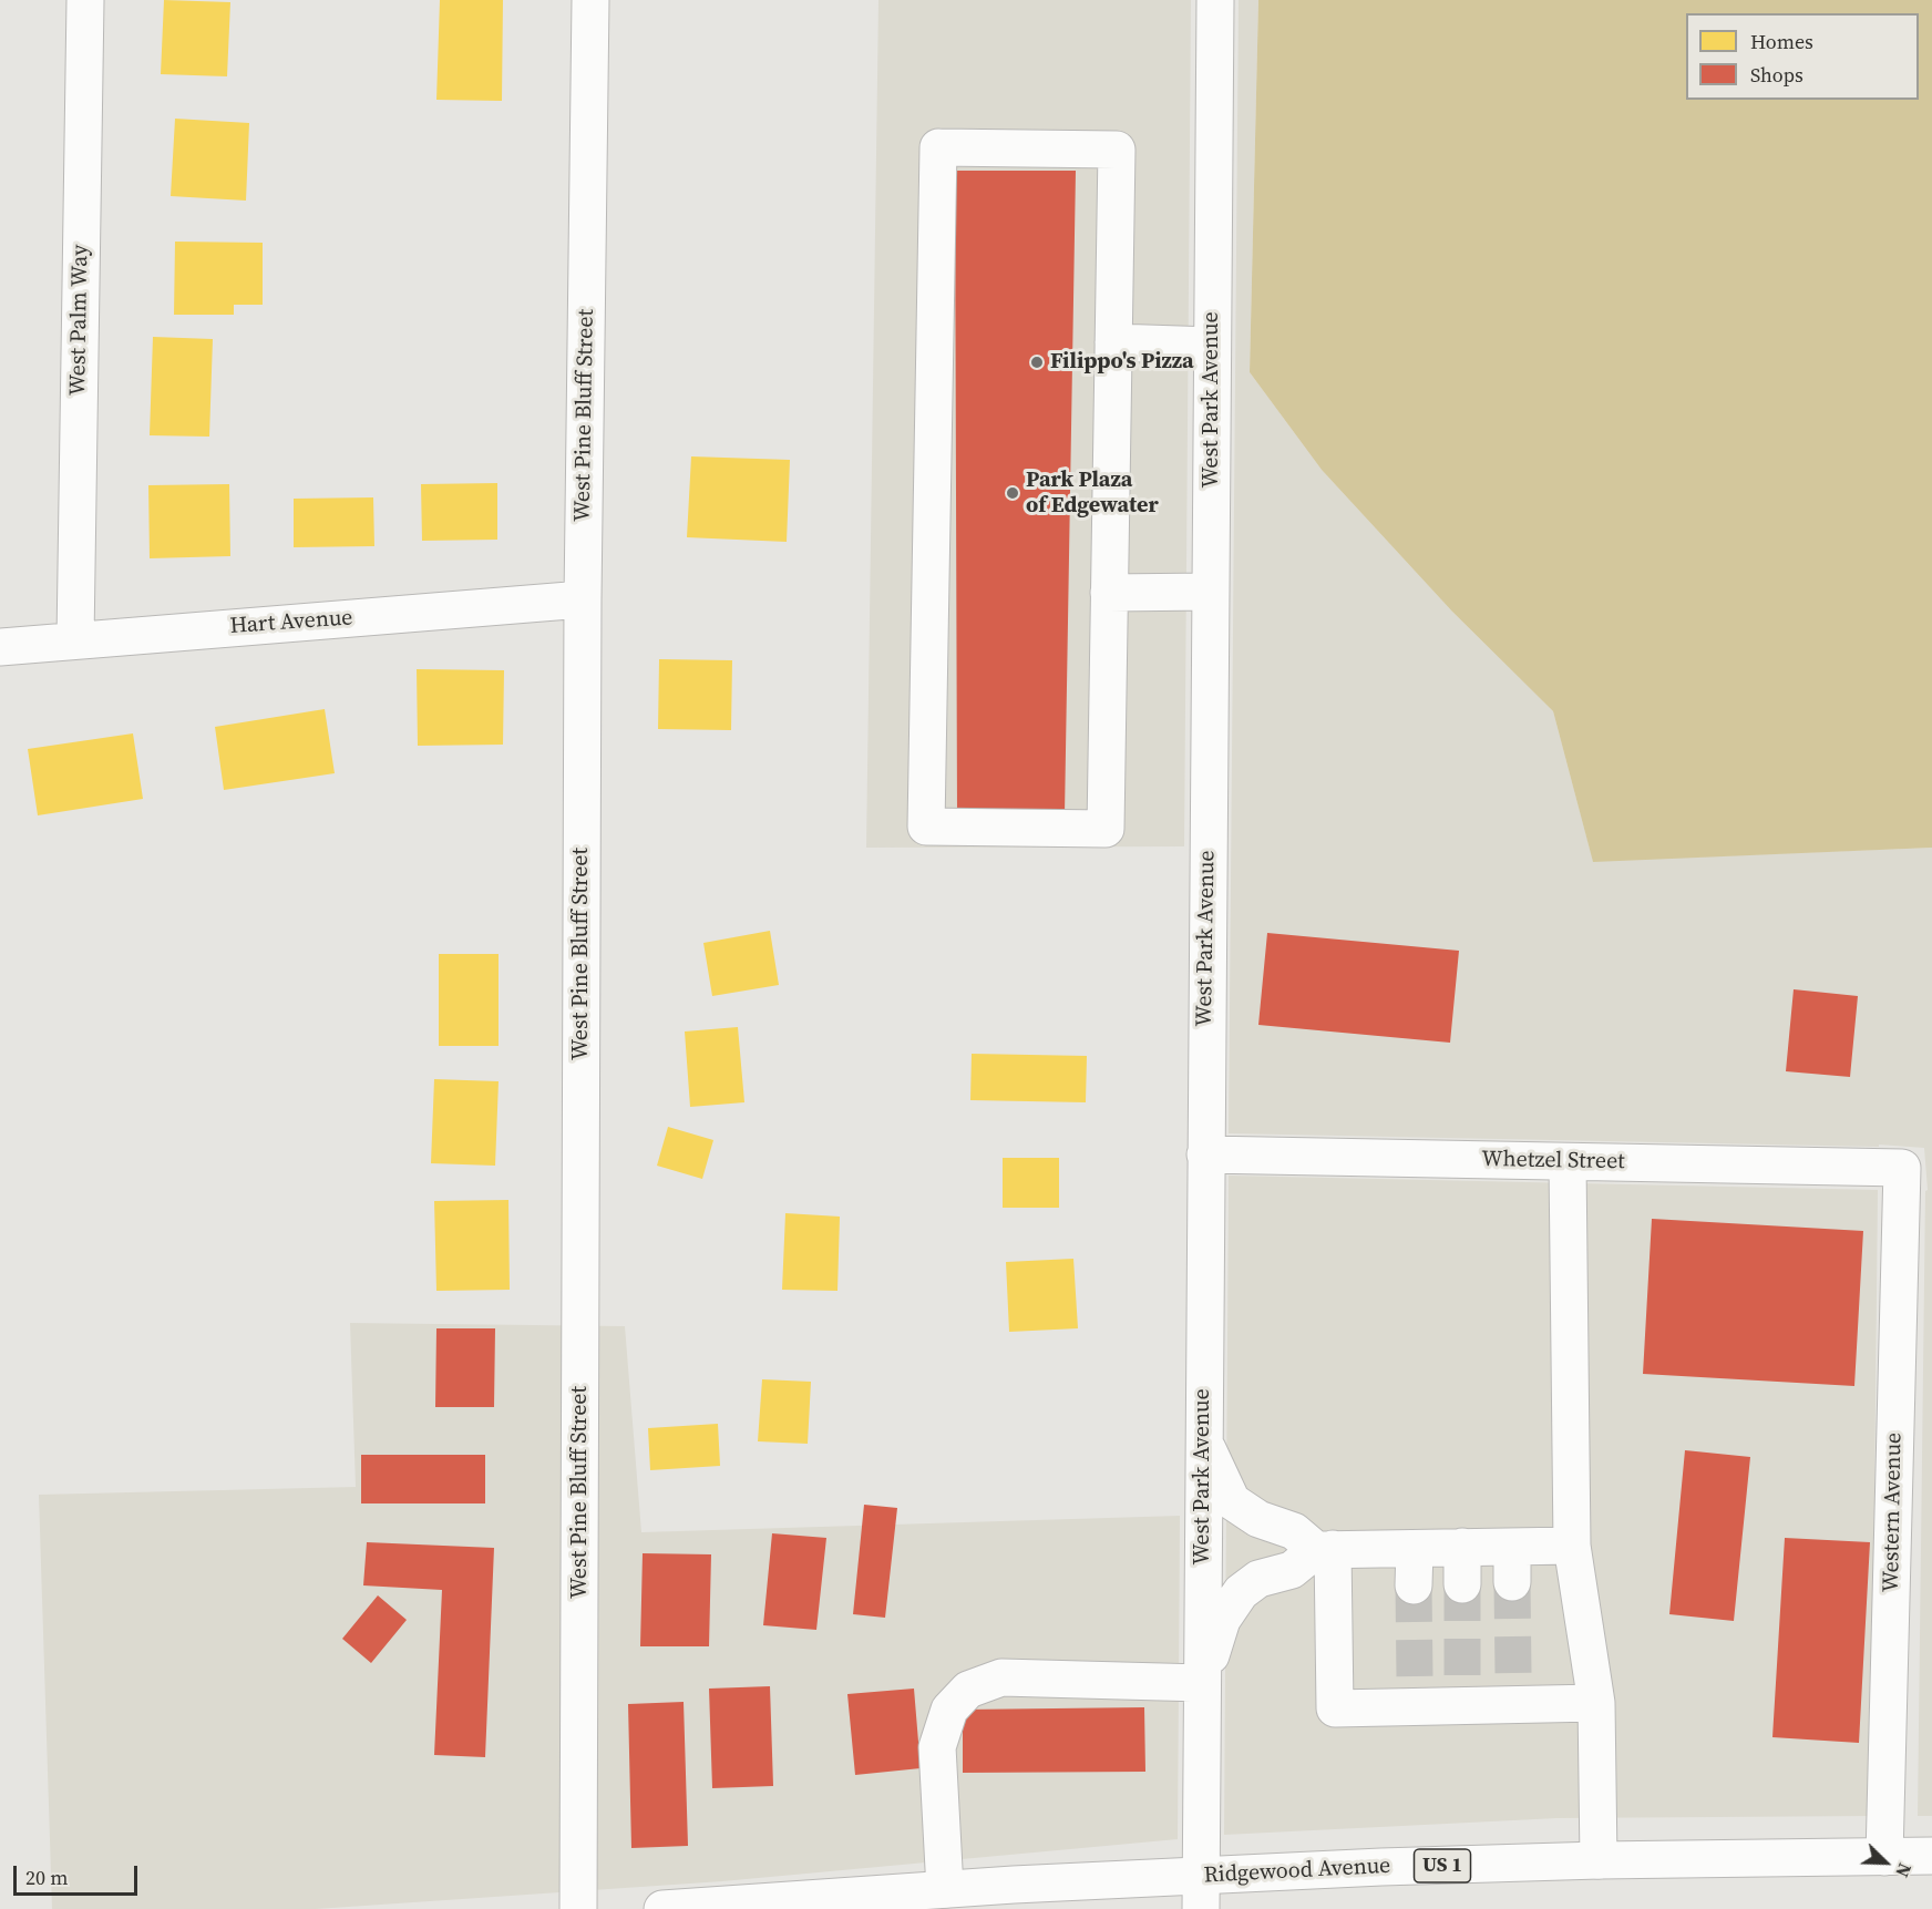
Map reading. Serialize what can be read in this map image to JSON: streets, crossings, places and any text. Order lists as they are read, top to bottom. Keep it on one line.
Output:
{"streets":{"street":["West Palm Way","West Park Avenue","West Pine Bluff Street","Hart Avenue","Whetzel Street","Western Avenue","US 1","Ridgewood Avenue"]},"crossings":[["West Palm Way","Hart Avenue"],["West Park Avenue","Whetzel Street"],["West Park Avenue","Ridgewood Avenue"],["West Pine Bluff Street","Hart Avenue"],["Whetzel Street","Western Avenue"],["Western Avenue","Ridgewood Avenue"]],"places":["Filippo's Pizza","Park Plaza of Edgewater"],"legend":["Homes","Shops"],"scale_bar":"20 m","north":"bottom right"}
